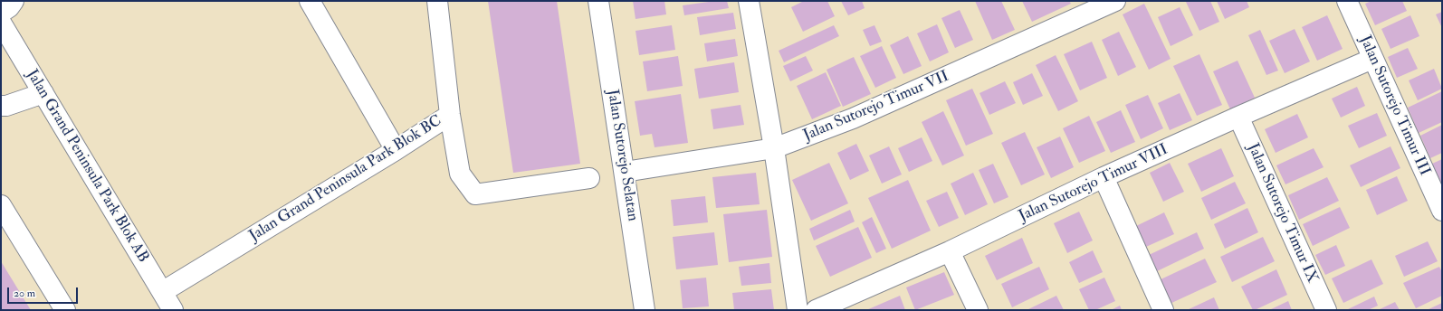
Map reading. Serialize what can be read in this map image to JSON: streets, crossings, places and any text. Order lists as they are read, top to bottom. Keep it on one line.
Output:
{"streets":{"street":["Jalan Sutorejo Timur III","Jalan Sutorejo Timur VII","Jalan Sutorejo Selatan","Jalan Grand Peninsula Park Blok AB","Jalan Grand Peninsula Park Blok BC","Jalan Sutorejo Timur VIII","Jalan Sutorejo Timur IX"]},"crossings":[["Jalan Sutorejo Timur III","Jalan Sutorejo Timur VIII"],["Jalan Sutorejo Timur VII","Jalan Sutorejo Selatan"],["Jalan Grand Peninsula Park Blok AB","Jalan Grand Peninsula Park Blok BC"],["Jalan Sutorejo Timur VIII","Jalan Sutorejo Timur IX"]],"scale_bar":"20 m"}
